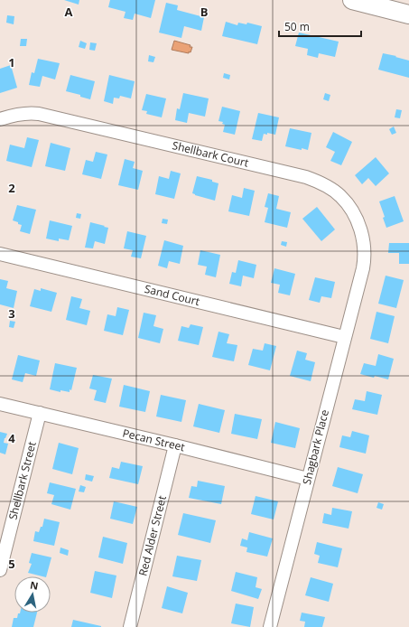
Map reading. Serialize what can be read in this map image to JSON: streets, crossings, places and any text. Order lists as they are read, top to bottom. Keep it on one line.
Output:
{"streets":{"street":["Shellbark Court","Sand Court","Pecan Street","Shagbark Place","Shellbark Street","Red Alder Street"]},"crossings":[["Shellbark Court","Shagbark Place"],["Sand Court","Shagbark Place"],["Pecan Street","Shagbark Place"],["Pecan Street","Shellbark Street"],["Pecan Street","Red Alder Street"]],"scale_bar":"50 m","north":"top","grid":{"columns":["A","B"],"rows":["1","2","3","4","5"]}}
